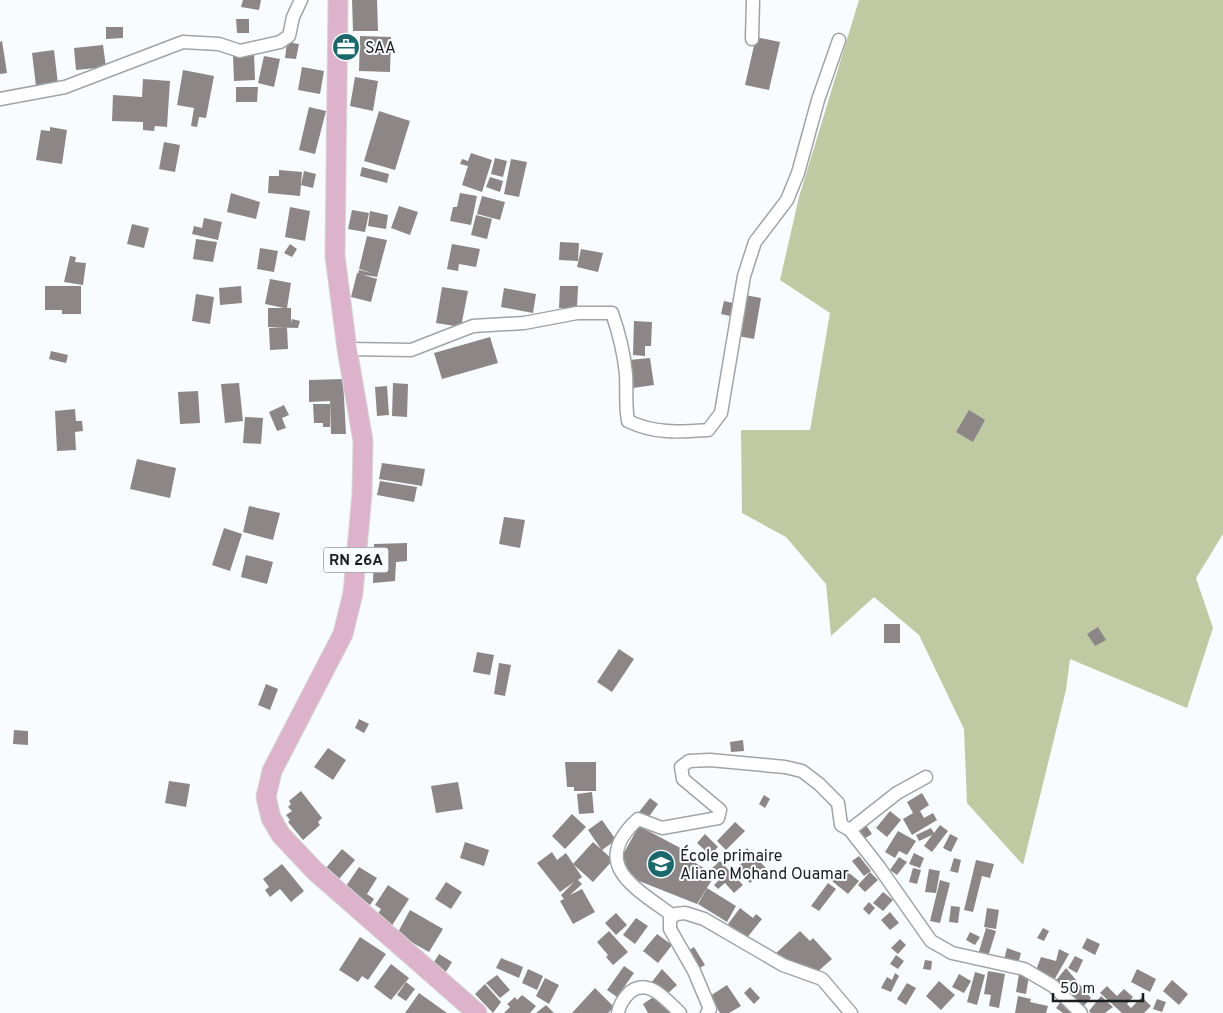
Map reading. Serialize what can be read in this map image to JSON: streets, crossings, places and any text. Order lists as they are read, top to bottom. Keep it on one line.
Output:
{"streets":{"main road":["RN 26A"]},"places":{"office":["SAA"],"school or university":["École primaire Aliane Mohand Ouamar"]},"scale_bar":"50 m"}
